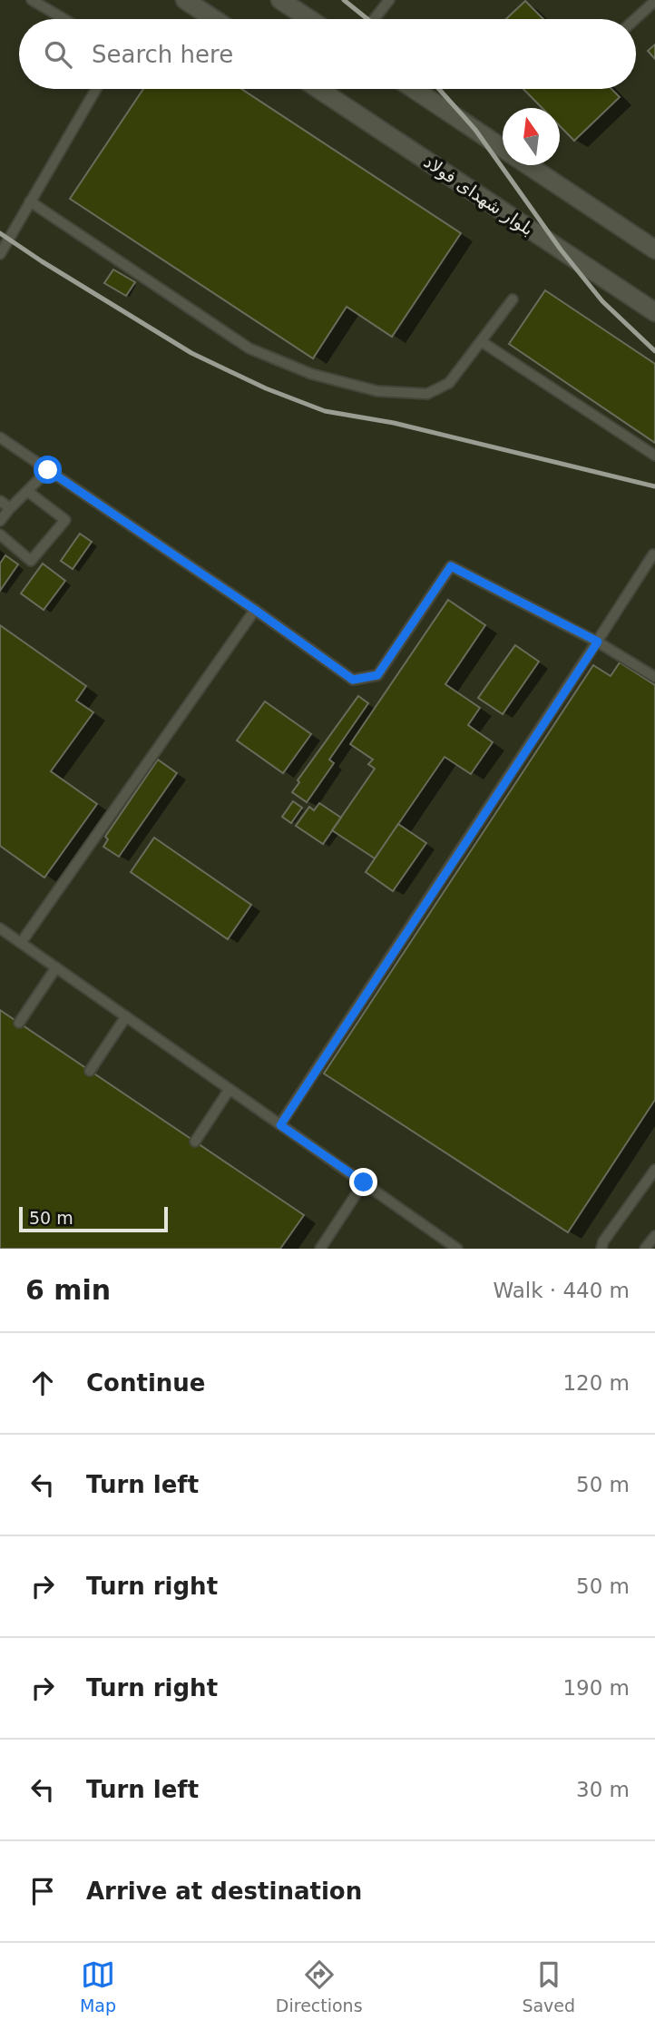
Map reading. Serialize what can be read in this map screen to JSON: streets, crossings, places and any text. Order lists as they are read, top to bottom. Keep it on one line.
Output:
{"streets":{"street":["بلوار شهدای فولاد"]},"scale_bar":"50 m","north":"top","page":{"search":"Search here","scale":"50 m","heading":["6 min","Walk · 440 m"],"list":[["Continue","120 m"],["Turn left","50 m"],["Turn right","50 m"],["Turn right","190 m"],["Turn left","30 m"],"Arrive at destination"],"nav":["Map","Directions","Saved"]}}
